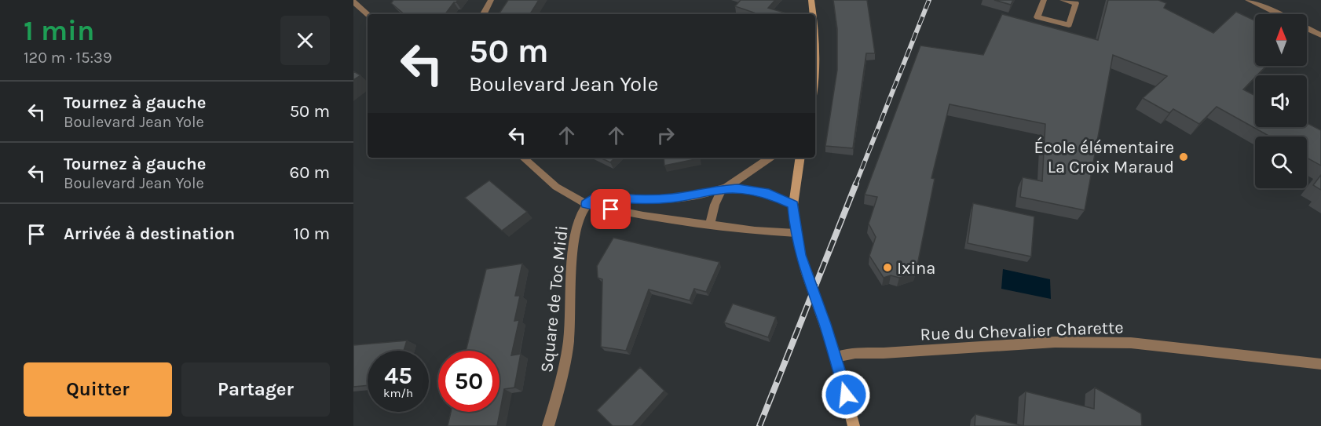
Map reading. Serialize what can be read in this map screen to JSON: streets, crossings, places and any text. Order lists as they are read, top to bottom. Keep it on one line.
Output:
{"streets":{"street":["Square de Toc Midi","Rue du Chevalier Charette"]},"places":["École élémentaire La Croix Maraud","Ixina"],"north":"top","page":{"heading":["1 min","120 m · 15:39"],"turn":["50 m","Boulevard Jean Yole"],"list":[{"name":"Tournez à gauche","note":"Boulevard Jean Yole","value":"50 m"},{"name":"Tournez à gauche","note":"Boulevard Jean Yole","value":"60 m"},{"name":"Arrivée à destination","value":"10 m"}],"speed":"45 km/h","limit":"50","buttons":["Quitter","Partager"]}}
